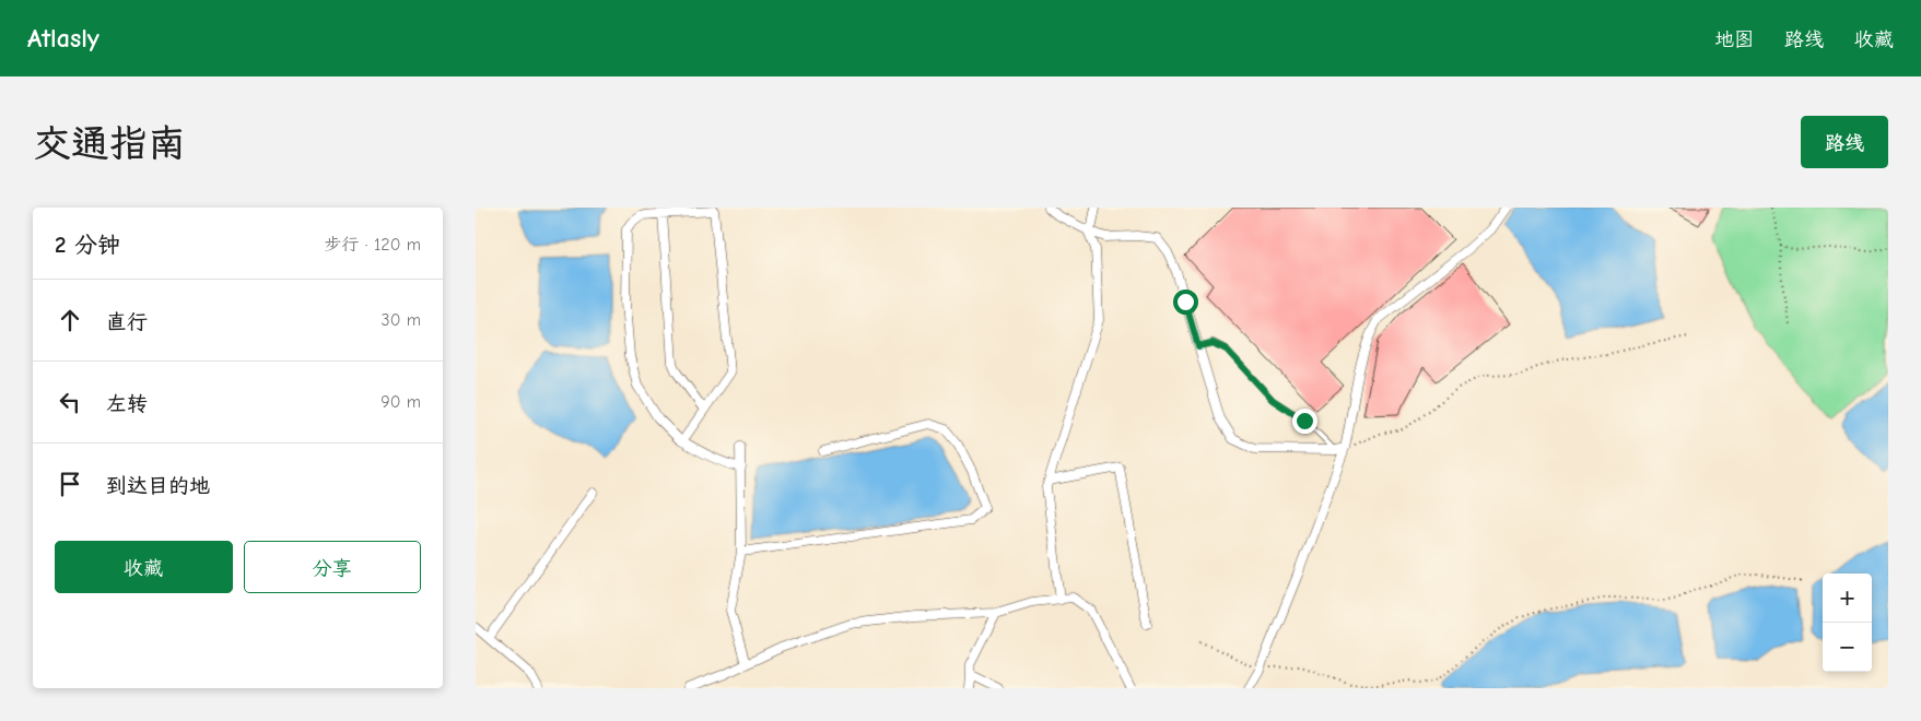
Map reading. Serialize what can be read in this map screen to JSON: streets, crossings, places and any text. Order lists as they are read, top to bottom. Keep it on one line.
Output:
{"page":{"header":"Atlasly","nav":["地图","路线","收藏"],"buttons":["路线",["收藏","分享"]],"title":"交通指南","heading":["2 分钟","步行 · 120 m"],"list":[["直行","30 m"],["左转","90 m"],"到达目的地"],"map_buttons":["+","−"]}}
